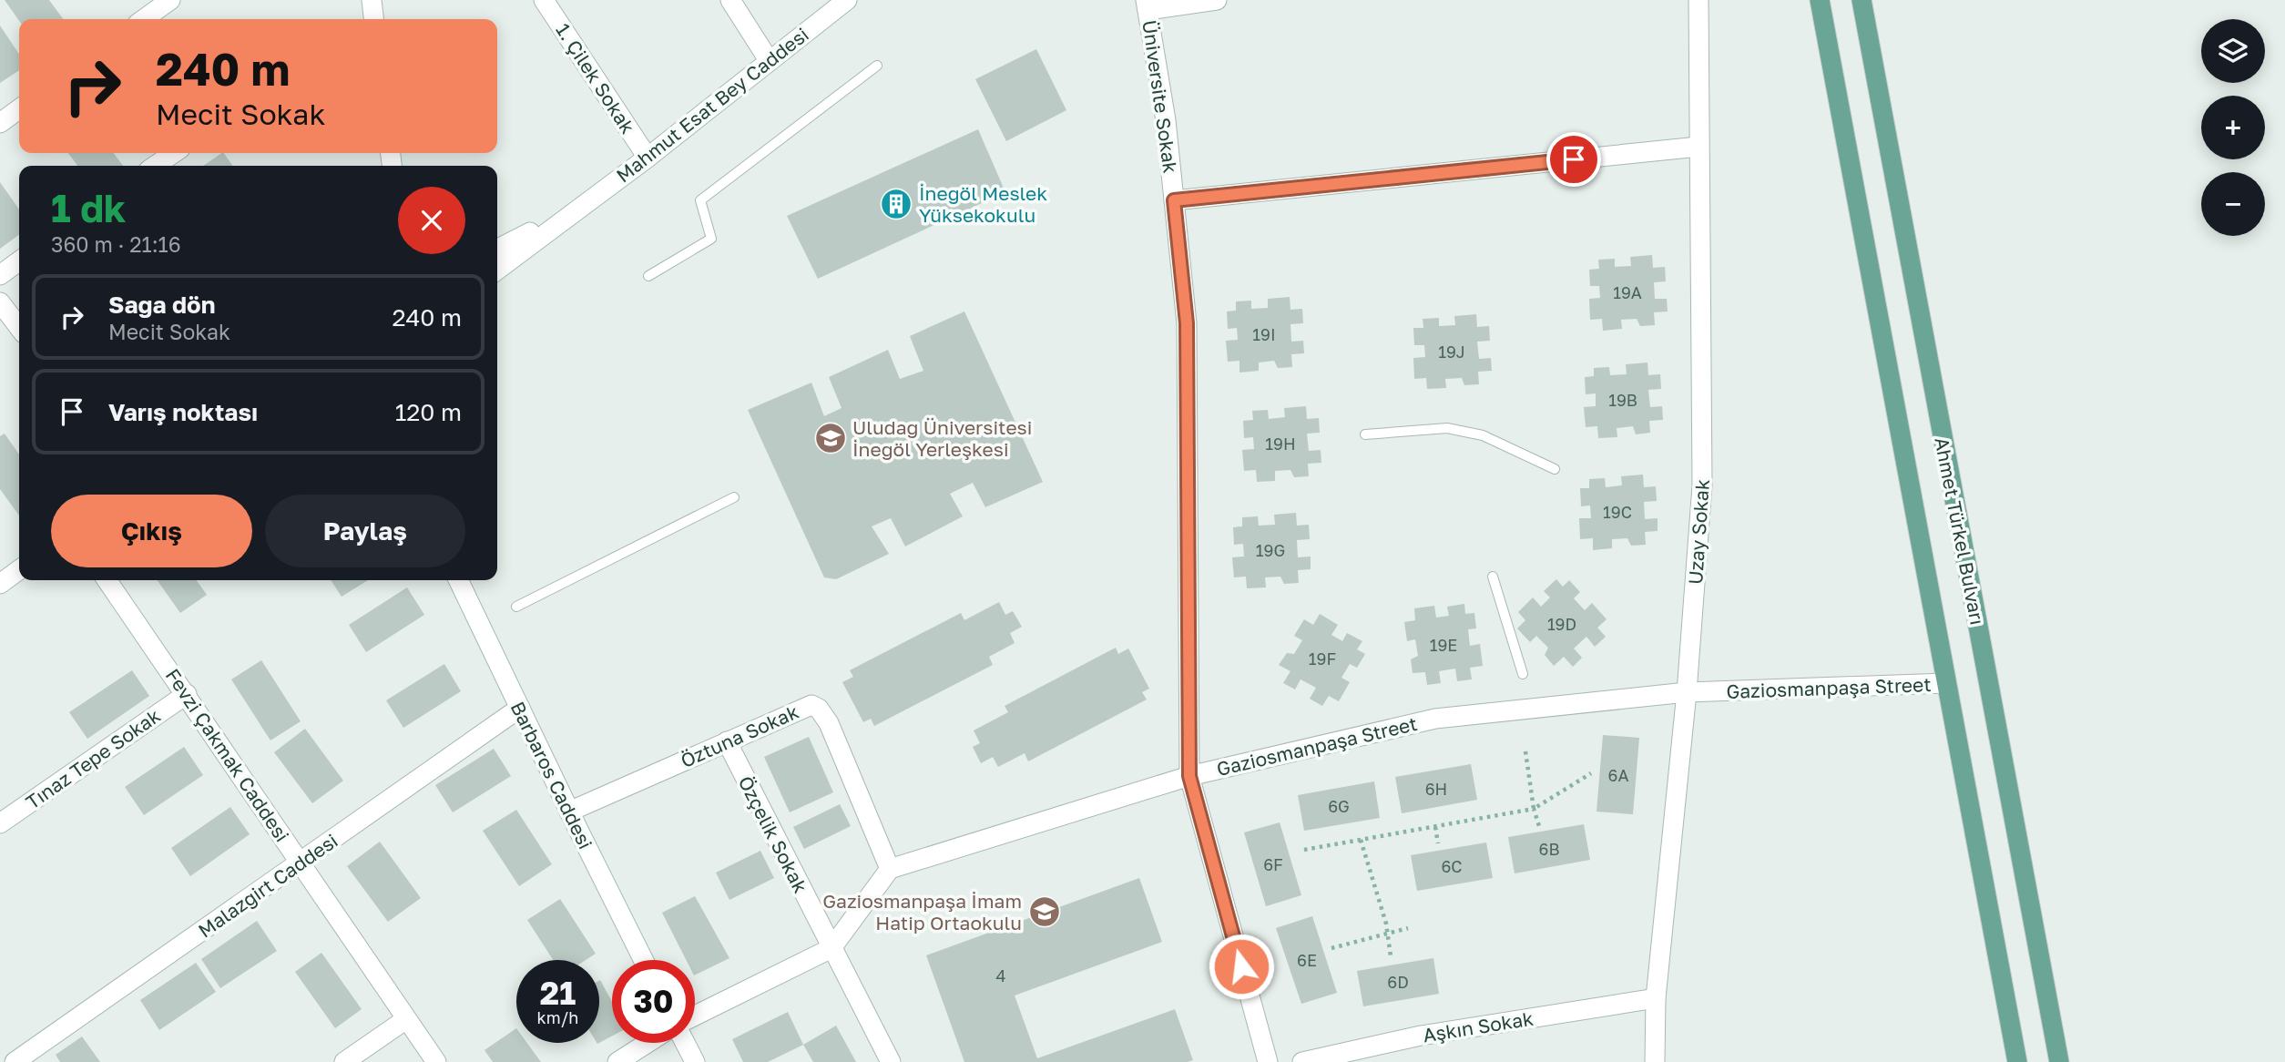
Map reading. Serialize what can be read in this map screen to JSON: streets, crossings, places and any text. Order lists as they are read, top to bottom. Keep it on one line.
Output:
{"streets":{"main road":["Ahmet Türkel Bulvarı"],"street":["1. Çilek Sokak","Üniversite Sokak","Mahmut Esat Bey Caddesi","Uzay Sokak","Gaziosmanpaşa Street","Öztuna Sokak","Fevzi Çakmak Caddesi","Tınaz Tepe Sokak","Barbaros Caddesi","Özçelik Sokak","Malazgirt Caddesi","Aşkın Sokak"]},"crossings":[["1. Çilek Sokak","Mahmut Esat Bey Caddesi"],["Üniversite Sokak","Gaziosmanpaşa Street"],["Uzay Sokak","Gaziosmanpaşa Street"],["Uzay Sokak","Aşkın Sokak"],["Gaziosmanpaşa Street","Öztuna Sokak"],["Öztuna Sokak","Barbaros Caddesi"],["Öztuna Sokak","Özçelik Sokak"],["Fevzi Çakmak Caddesi","Tınaz Tepe Sokak"],["Fevzi Çakmak Caddesi","Malazgirt Caddesi"],["Barbaros Caddesi","Malazgirt Caddesi"]],"places":{"building":["İnegöl Meslek Yüksekokulu"],"school or university":["Uludağ Üniversitesi İnegöl Yerleşkesi","Gaziosmanpaşa İmam Hatip Ortaokulu"]},"house_numbers":["19A","19I","19J","19B","19H","19C","19G","19D","19E","19F","6A","6H","6G","6B","6F","6C","6E","4","6D"],"page":{"map_buttons":["+","−"],"turn":["240 m","Mecit Sokak"],"heading":["1 dk","360 m · 21:16"],"list":[{"name":"Sağa dön","note":"Mecit Sokak","value":"240 m"},{"name":"Varış noktası","value":"120 m"}],"buttons":["Çıkış","Paylaş"],"speed":"21 km/h","limit":"30"}}
